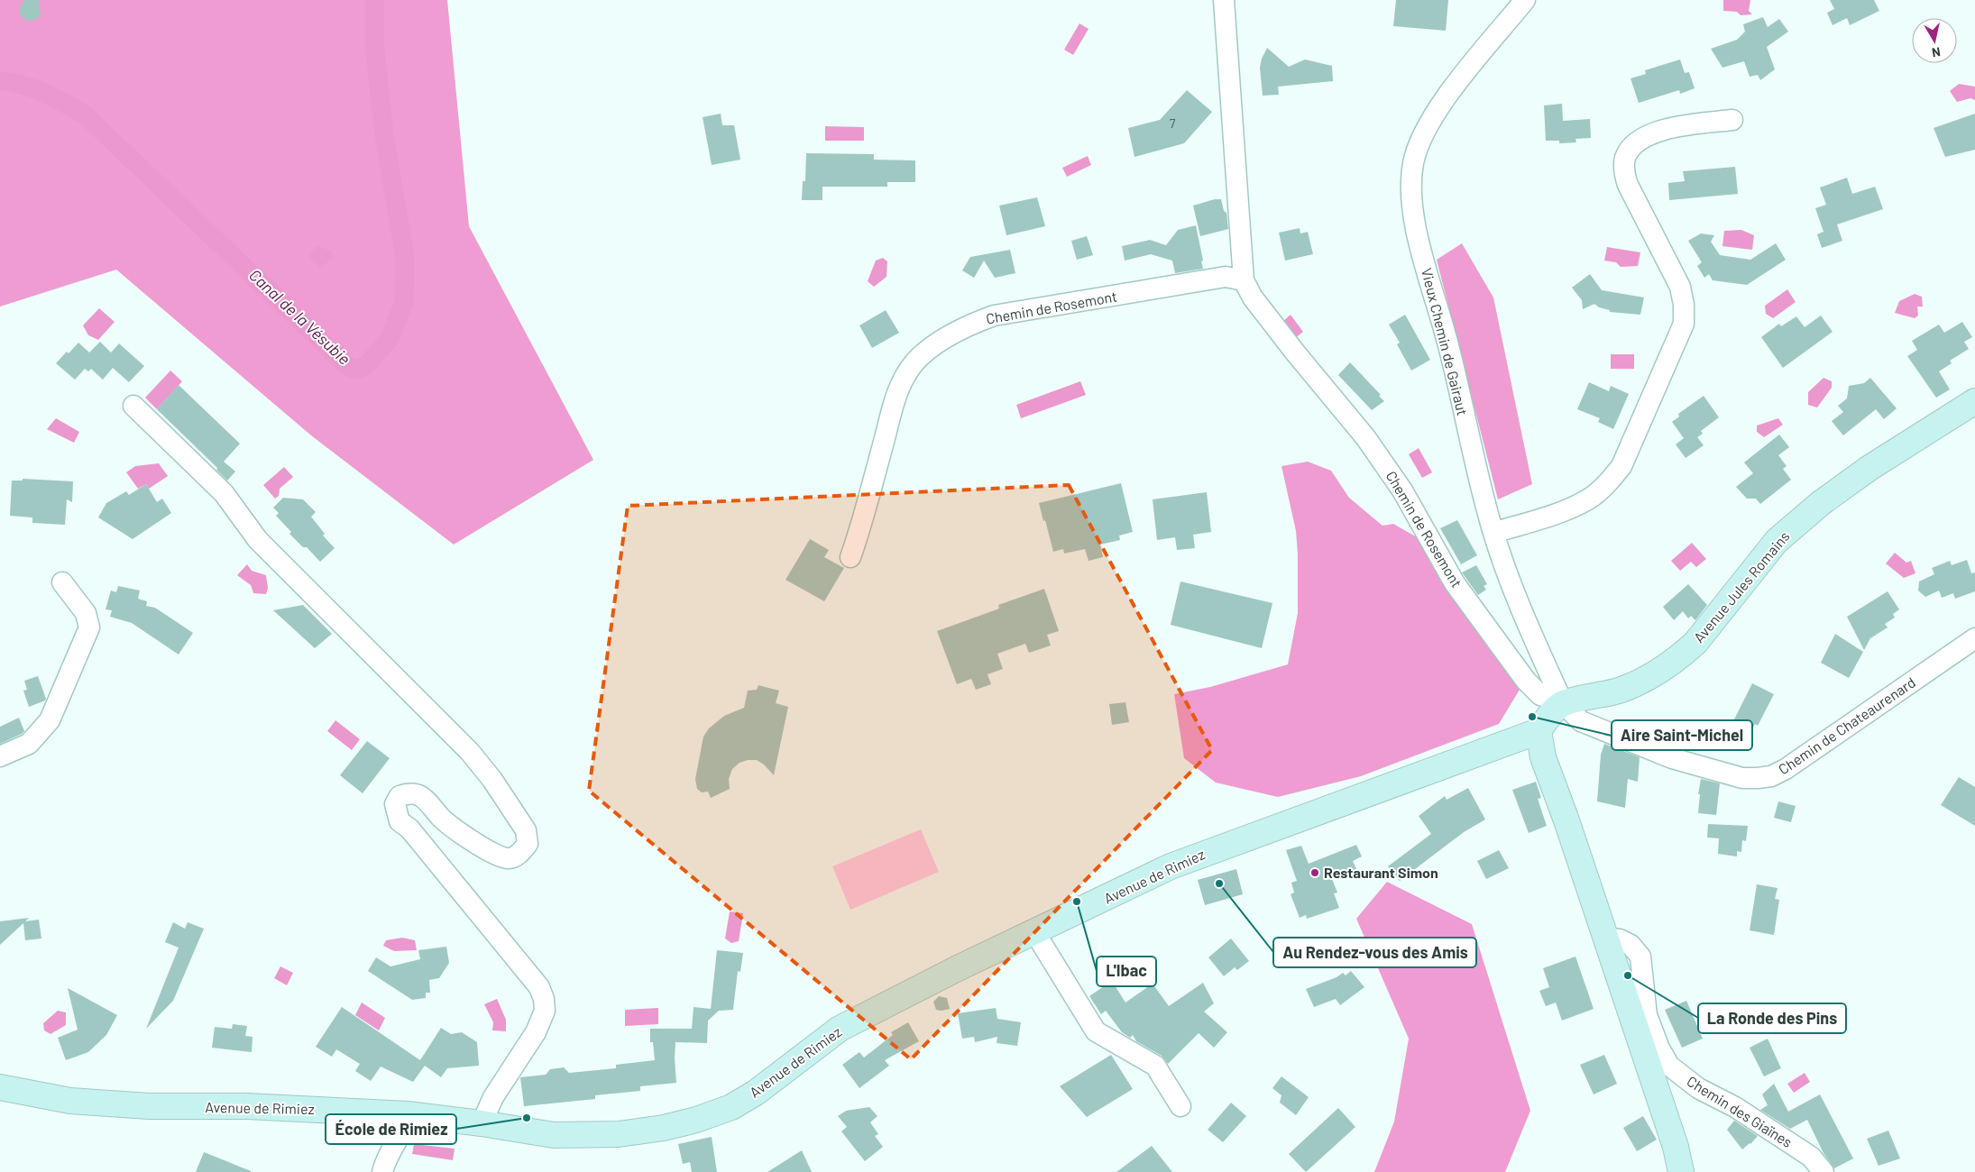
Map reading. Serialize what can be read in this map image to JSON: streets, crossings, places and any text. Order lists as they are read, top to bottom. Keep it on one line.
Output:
{"streets":{"street":["Chemin de Rosemont","Vieux Chemin de Gairaut","Avenue Jules Romains","Chemin de Chateaurenard","Avenue de Rimiez","Chemin des Giaïnes"]},"crossings":[["Chemin de Rosemont","Vieux Chemin de Gairaut"],["Chemin de Rosemont","Avenue Jules Romains"],["Chemin de Rosemont","Chemin de Chateaurenard"],["Vieux Chemin de Gairaut","Avenue Jules Romains"],["Vieux Chemin de Gairaut","Chemin de Chateaurenard"],["Avenue Jules Romains","Chemin de Chateaurenard"]],"water":["Canal de la Vésubie"],"places":["Aire Saint-Michel","Restaurant Simon","Au Rendez-vous des Amis","L'Ibac","La Ronde des Pins","École de Rimiez"],"house_numbers":["7"],"north":"bottom"}
